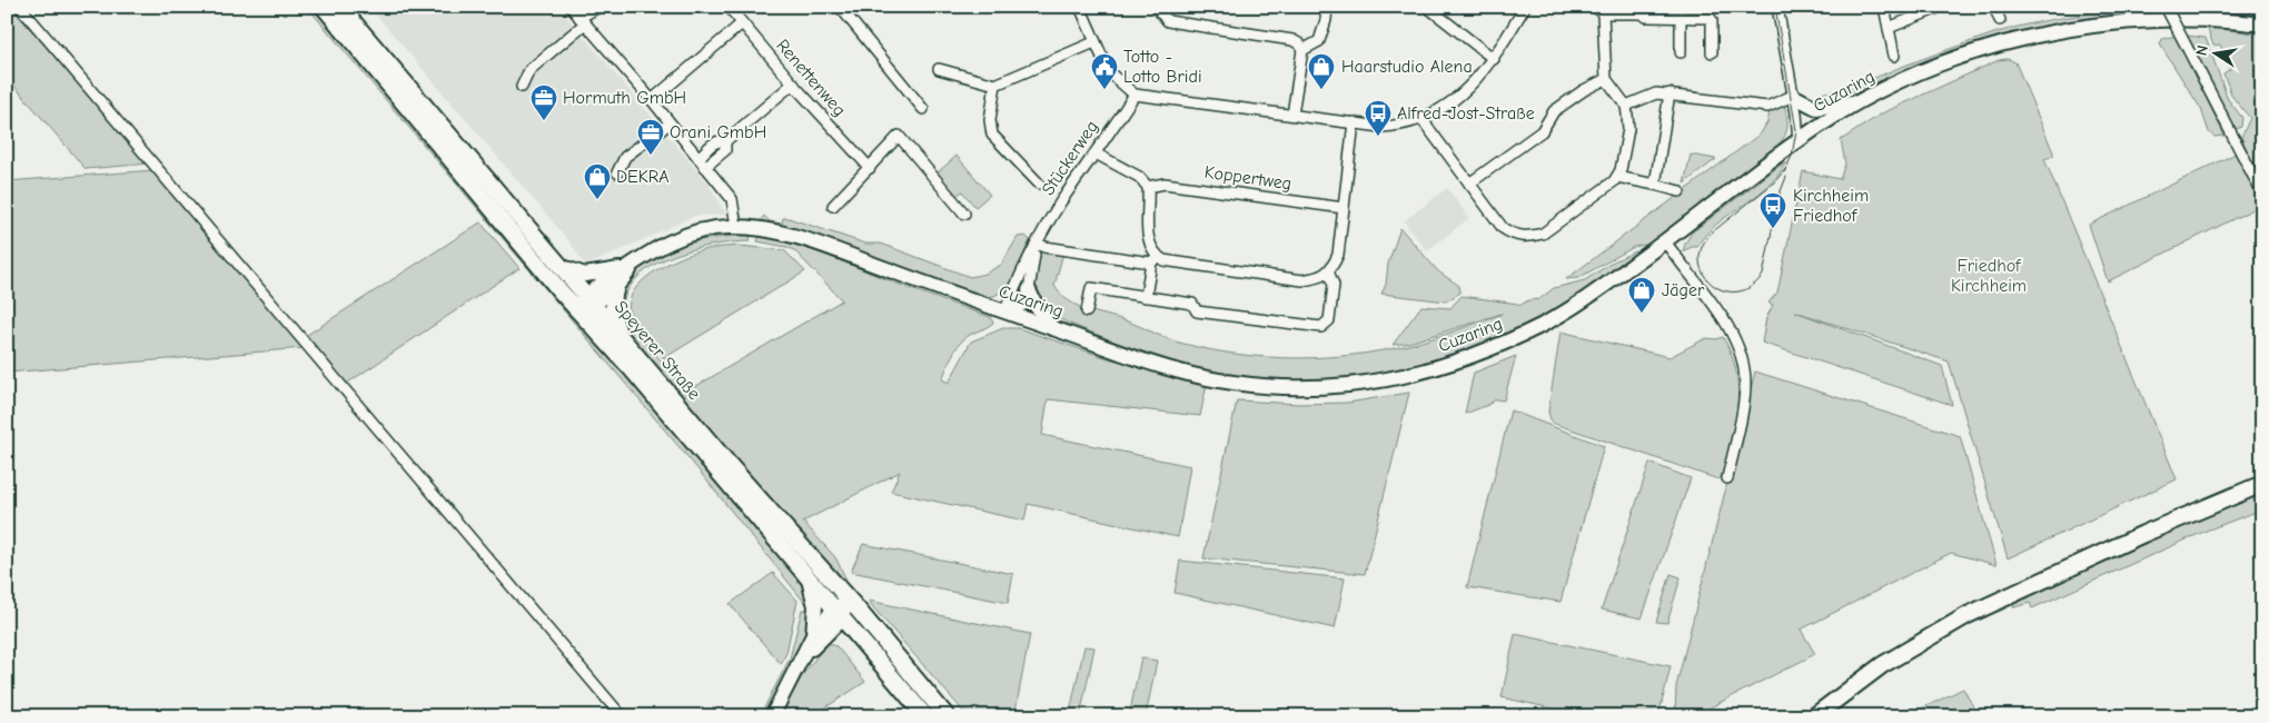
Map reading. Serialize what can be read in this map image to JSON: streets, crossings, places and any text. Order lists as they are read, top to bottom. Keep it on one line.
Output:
{"streets":{"main road":["Cuzaring","Speyerer Straße"],"street":["Renettenweg","Stückerweg","Koppertweg"]},"crossings":[["Cuzaring","Stückerweg"],["Cuzaring","Speyerer Straße"]],"parks":["Friedhof Kirchheim"],"places":{"public building":["Totto - Lotto Bridi"],"shop":["Haarstudio Alena","DEKRA","Jäger"],"office":["Hormuth GmbH","Orani GmbH"],"bus stop":["Alfred-Jost-Straße","Kirchheim Friedhof"]},"north":"left"}
